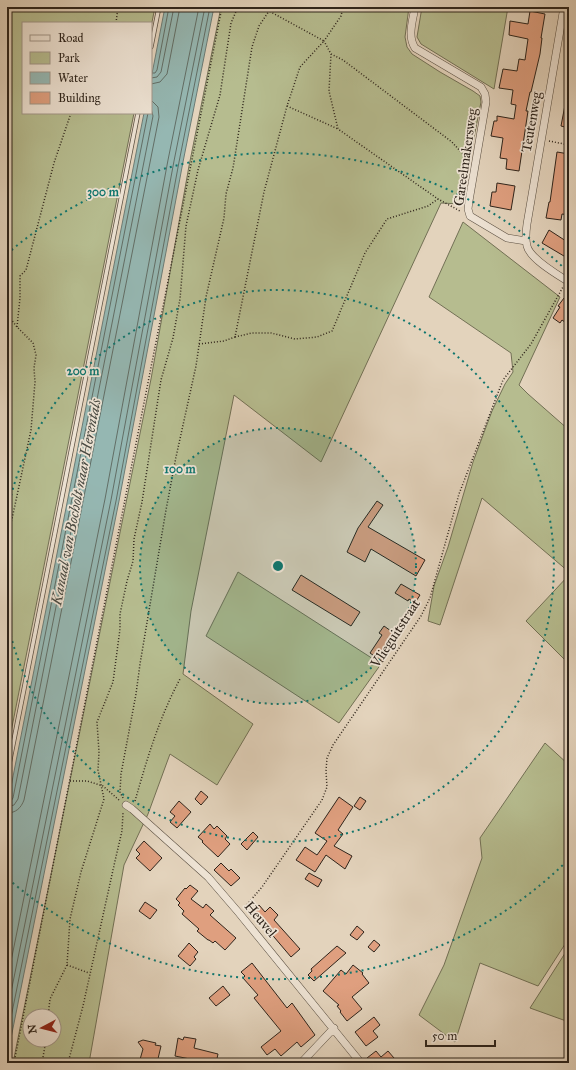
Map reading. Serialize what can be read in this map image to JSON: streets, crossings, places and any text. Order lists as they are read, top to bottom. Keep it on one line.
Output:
{"streets":{"street":["Teutenweg","Gareelmakersweg","Heuvel"],"path":["Vlieguitstraat"]},"crossings":[["Teutenweg","Gareelmakersweg"],["Vlieguitstraat","Heuvel"]],"water":["Kanaal van Bocholt naar Herentals"],"legend":["Road","Park","Water","Building"],"scale_bar":"50 m","north":"left","rings":["300 m","200 m","100 m"]}
